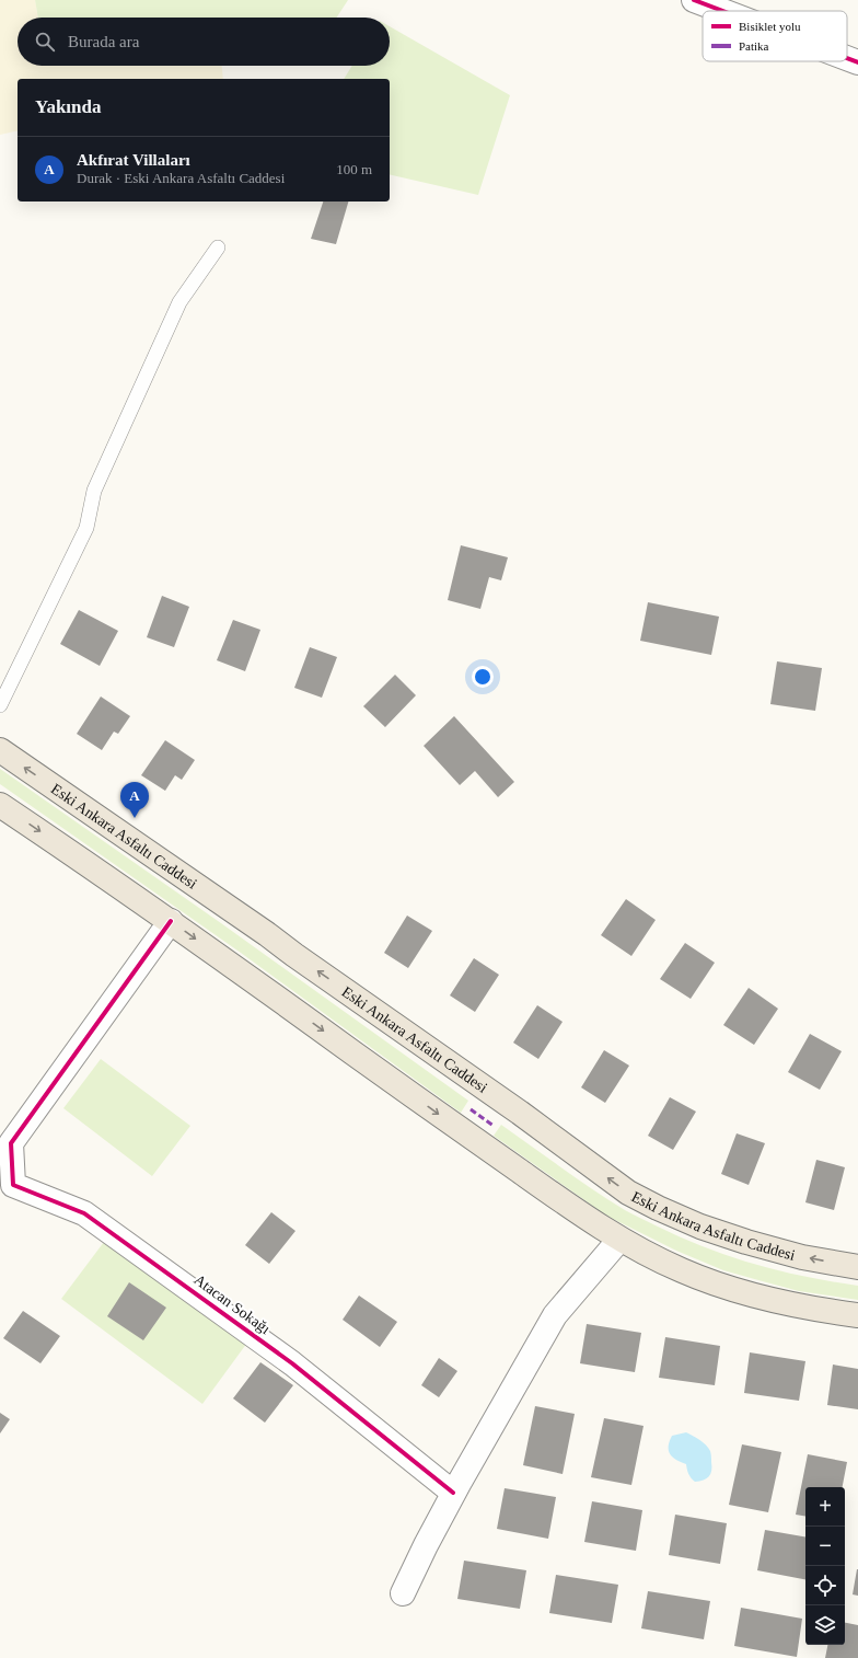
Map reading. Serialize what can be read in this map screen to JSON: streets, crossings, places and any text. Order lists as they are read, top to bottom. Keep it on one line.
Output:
{"streets":{"main road":["Eski Ankara Asfaltı Caddesi"],"street":["Atacan Sokağı"]},"legend":["Bisiklet yolu","Patika"],"page":{"search":"Burada ara","heading":"Yakında","list":[{"mark":"A","name":"Akfırat Villaları","note":"Durak · Eski Ankara Asfaltı Caddesi","value":"100 m"}],"pins":"A","map_buttons":["+","−"]}}
